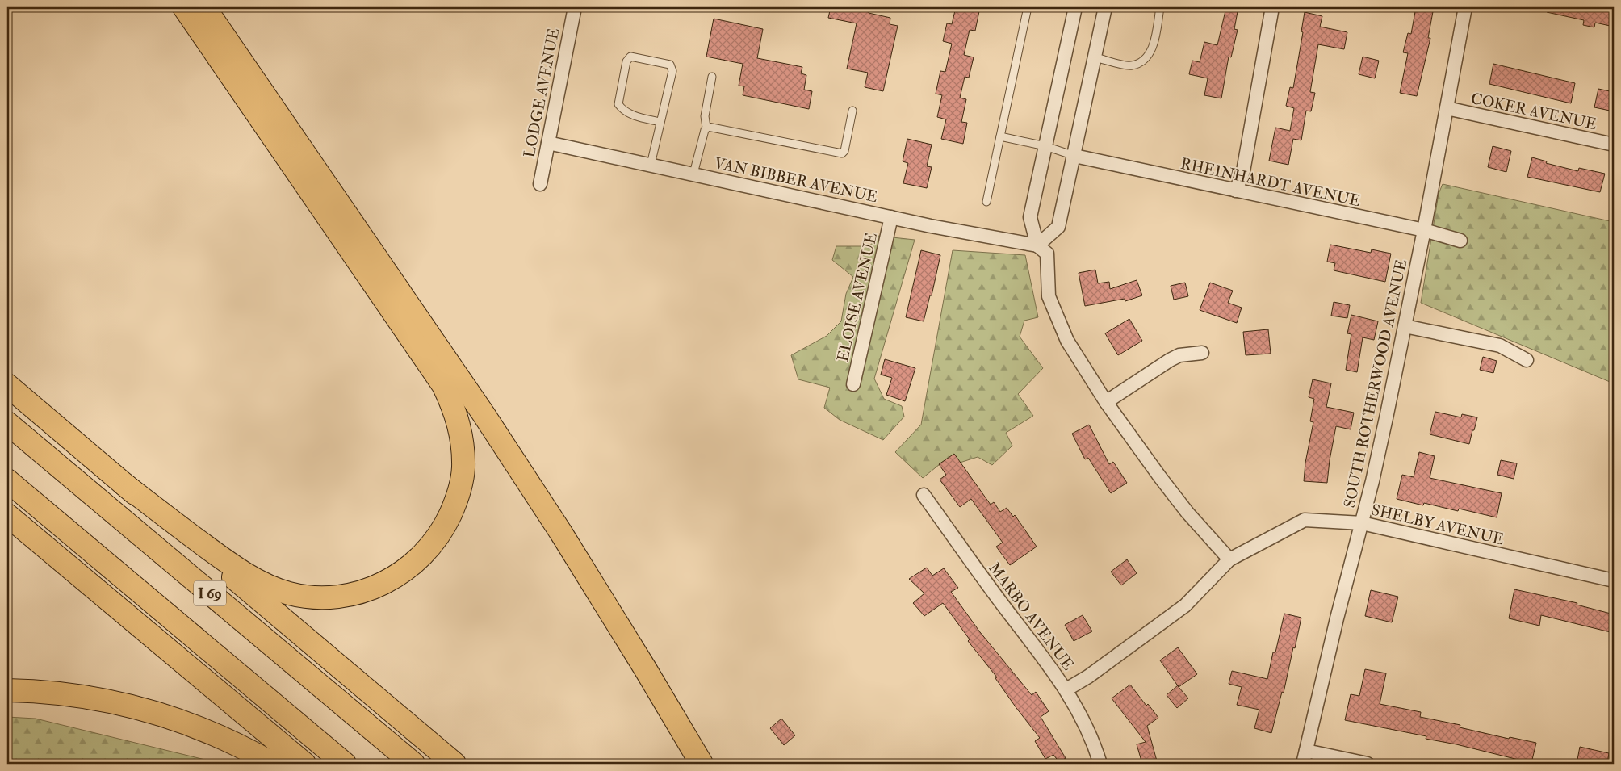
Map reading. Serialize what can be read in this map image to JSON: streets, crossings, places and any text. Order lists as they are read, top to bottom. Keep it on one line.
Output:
{"streets":{"highway":["I 69"],"street":["LODGE AVENUE","COKER AVENUE","VAN BIBBER AVENUE","RHEINHARDT AVENUE","ELOISE AVENUE","SOUTH ROTHERWOOD AVENUE","SHELBY AVENUE","MARBO AVENUE"]},"crossings":[["LODGE AVENUE","VAN BIBBER AVENUE"],["COKER AVENUE","SOUTH ROTHERWOOD AVENUE"],["VAN BIBBER AVENUE","ELOISE AVENUE"],["RHEINHARDT AVENUE","SOUTH ROTHERWOOD AVENUE"],["SOUTH ROTHERWOOD AVENUE","SHELBY AVENUE"],["SHELBY AVENUE","MARBO AVENUE"]]}
